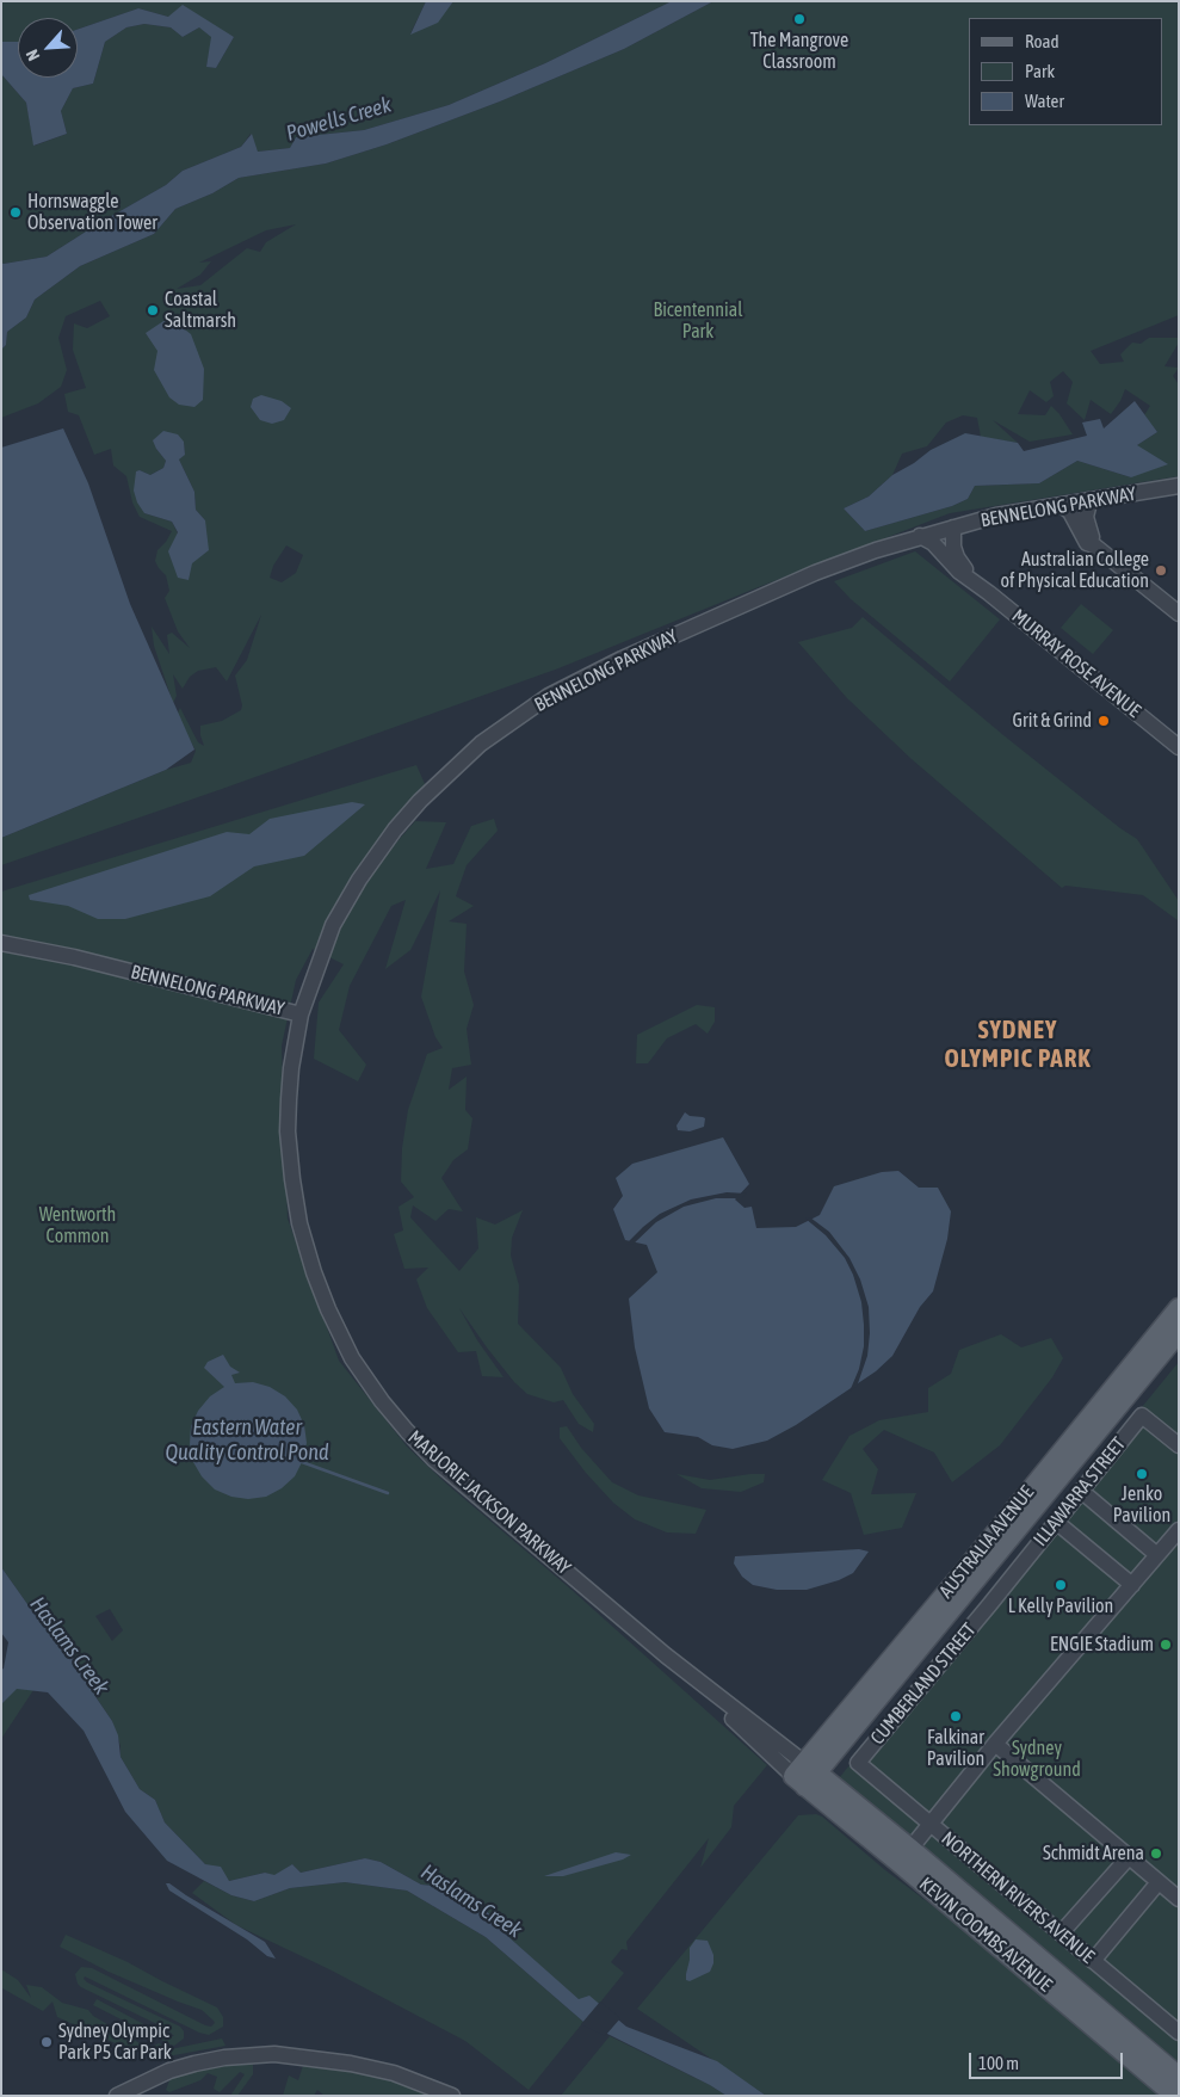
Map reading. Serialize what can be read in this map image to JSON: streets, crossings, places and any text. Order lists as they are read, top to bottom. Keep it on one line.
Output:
{"streets":{"main road":["AUSTRALIA AVENUE","KEVIN COOMBS AVENUE"],"street":["BENNELONG PARKWAY","MURRAY ROSE AVENUE","ILLAWARRA STREET","MARJORIE JACKSON PARKWAY","CUMBERLAND STREET","NORTHERN RIVERS AVENUE"]},"crossings":[["BENNELONG PARKWAY","MURRAY ROSE AVENUE"],["BENNELONG PARKWAY","MARJORIE JACKSON PARKWAY"],["ILLAWARRA STREET","AUSTRALIA AVENUE"],["ILLAWARRA STREET","CUMBERLAND STREET"],["MARJORIE JACKSON PARKWAY","AUSTRALIA AVENUE"],["MARJORIE JACKSON PARKWAY","KEVIN COOMBS AVENUE"],["AUSTRALIA AVENUE","CUMBERLAND STREET"],["AUSTRALIA AVENUE","KEVIN COOMBS AVENUE"],["CUMBERLAND STREET","NORTHERN RIVERS AVENUE"]],"districts":["SYDNEY OLYMPIC PARK"],"water":["Powells Creek","Eastern Water Quality Control Pond","Haslams Creek"],"parks":["Bicentennial Park","Wentworth Common","Sydney Showground"],"places":["The Mangrove Classroom","Hornswaggle Observation Tower","Coastal Saltmarsh","Australian College of Physical Education","Grit & Grind","Jenko Pavilion","L Kelly Pavilion","ENGIE Stadium","Falkinar Pavilion","Schmidt Arena","Sydney Olympic Park P5 Car Park"],"legend":["Road","Park","Water"],"scale_bar":"100 m","north":"bottom left"}
